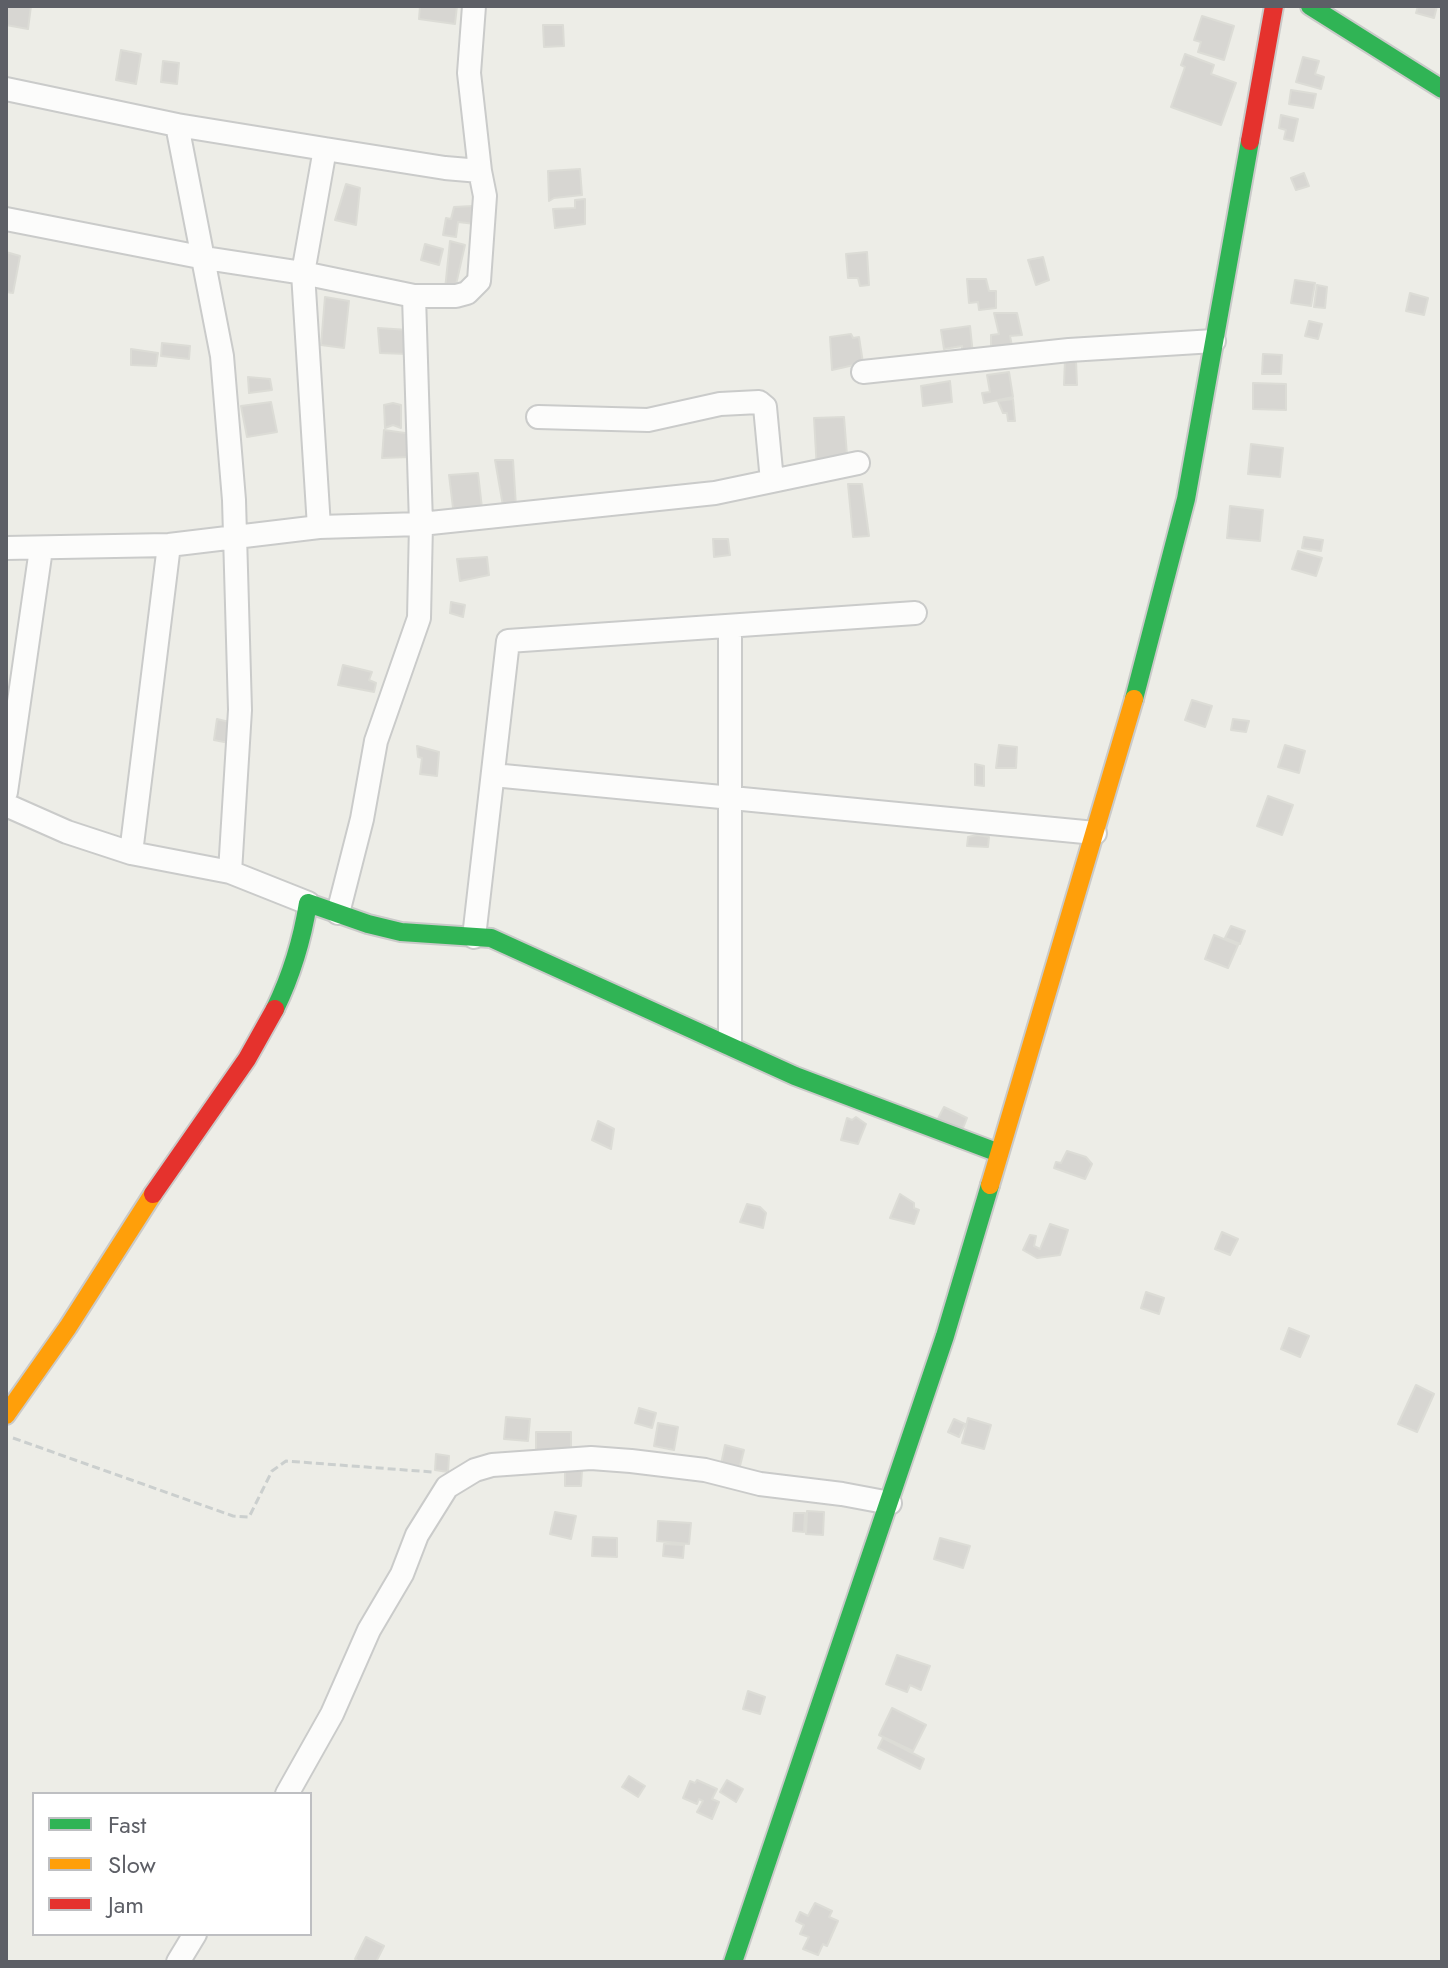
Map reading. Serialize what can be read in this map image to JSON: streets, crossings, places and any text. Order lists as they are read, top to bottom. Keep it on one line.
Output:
{"legend":["Fast","Slow","Jam"]}
